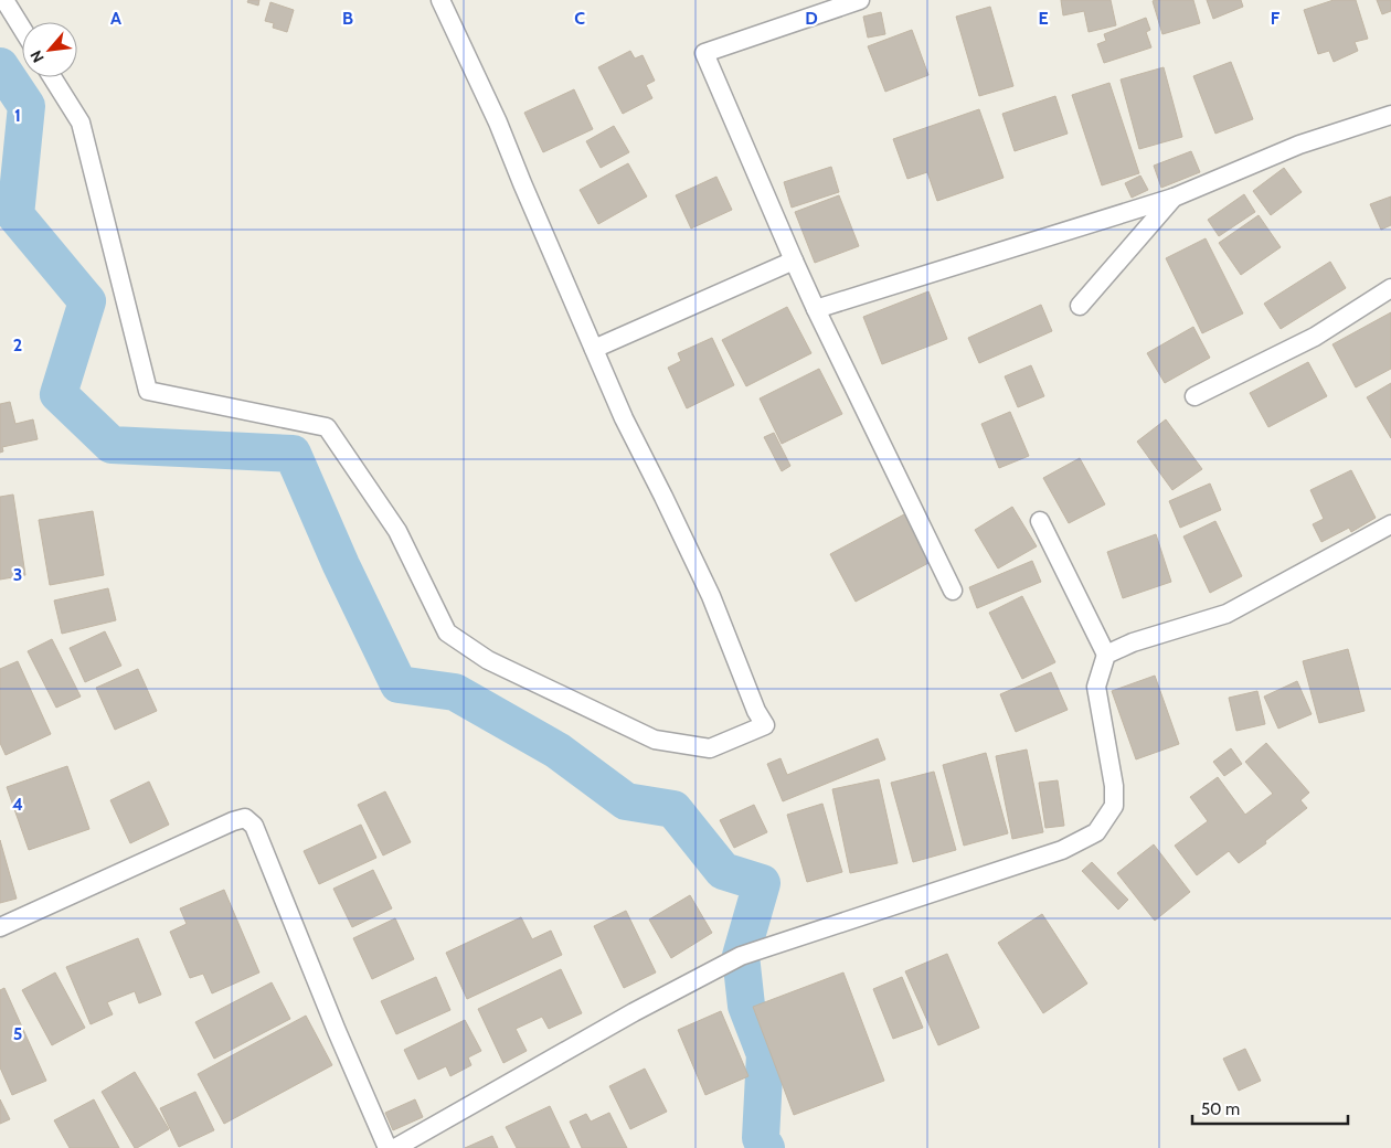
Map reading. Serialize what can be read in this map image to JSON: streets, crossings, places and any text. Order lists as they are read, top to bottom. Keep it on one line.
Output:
{"scale_bar":"50 m","north":"bottom left","grid":{"columns":["A","B","C","D","E","F"],"rows":["1","2","3","4","5"]}}
